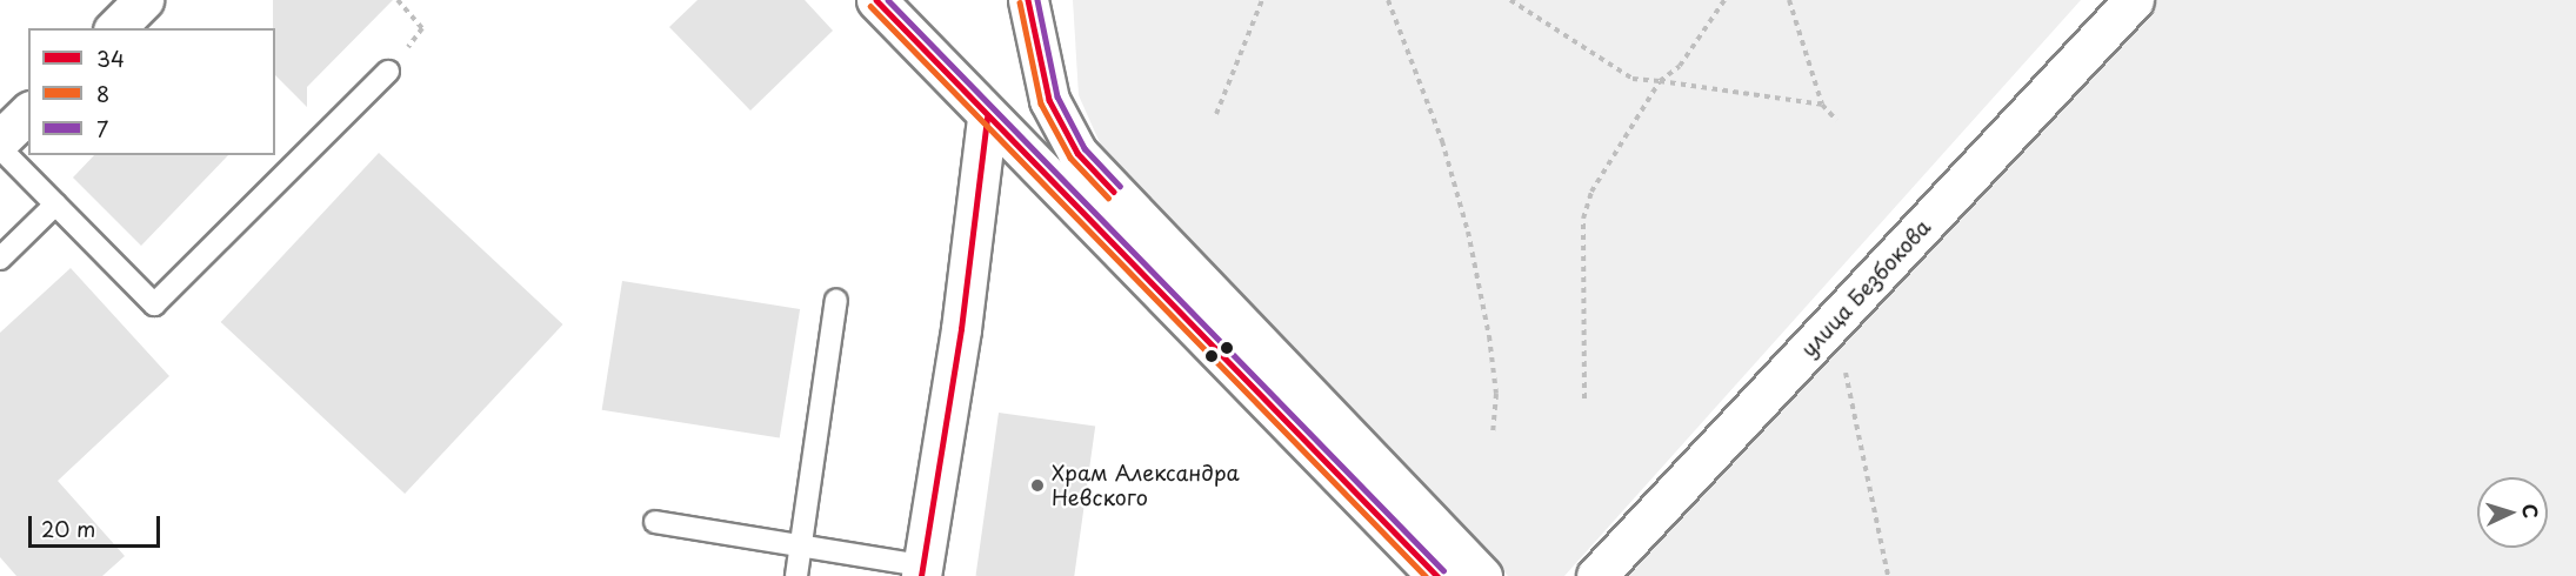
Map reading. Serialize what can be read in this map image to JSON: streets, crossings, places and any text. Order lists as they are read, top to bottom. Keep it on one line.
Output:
{"streets":{"main road":["улица Безбокова"]},"places":["Храм Александра Невского"],"lines":["transit line 34","transit line 7","transit line 8"],"legend":["34","8","7"],"scale_bar":"20 m","north":"right"}
